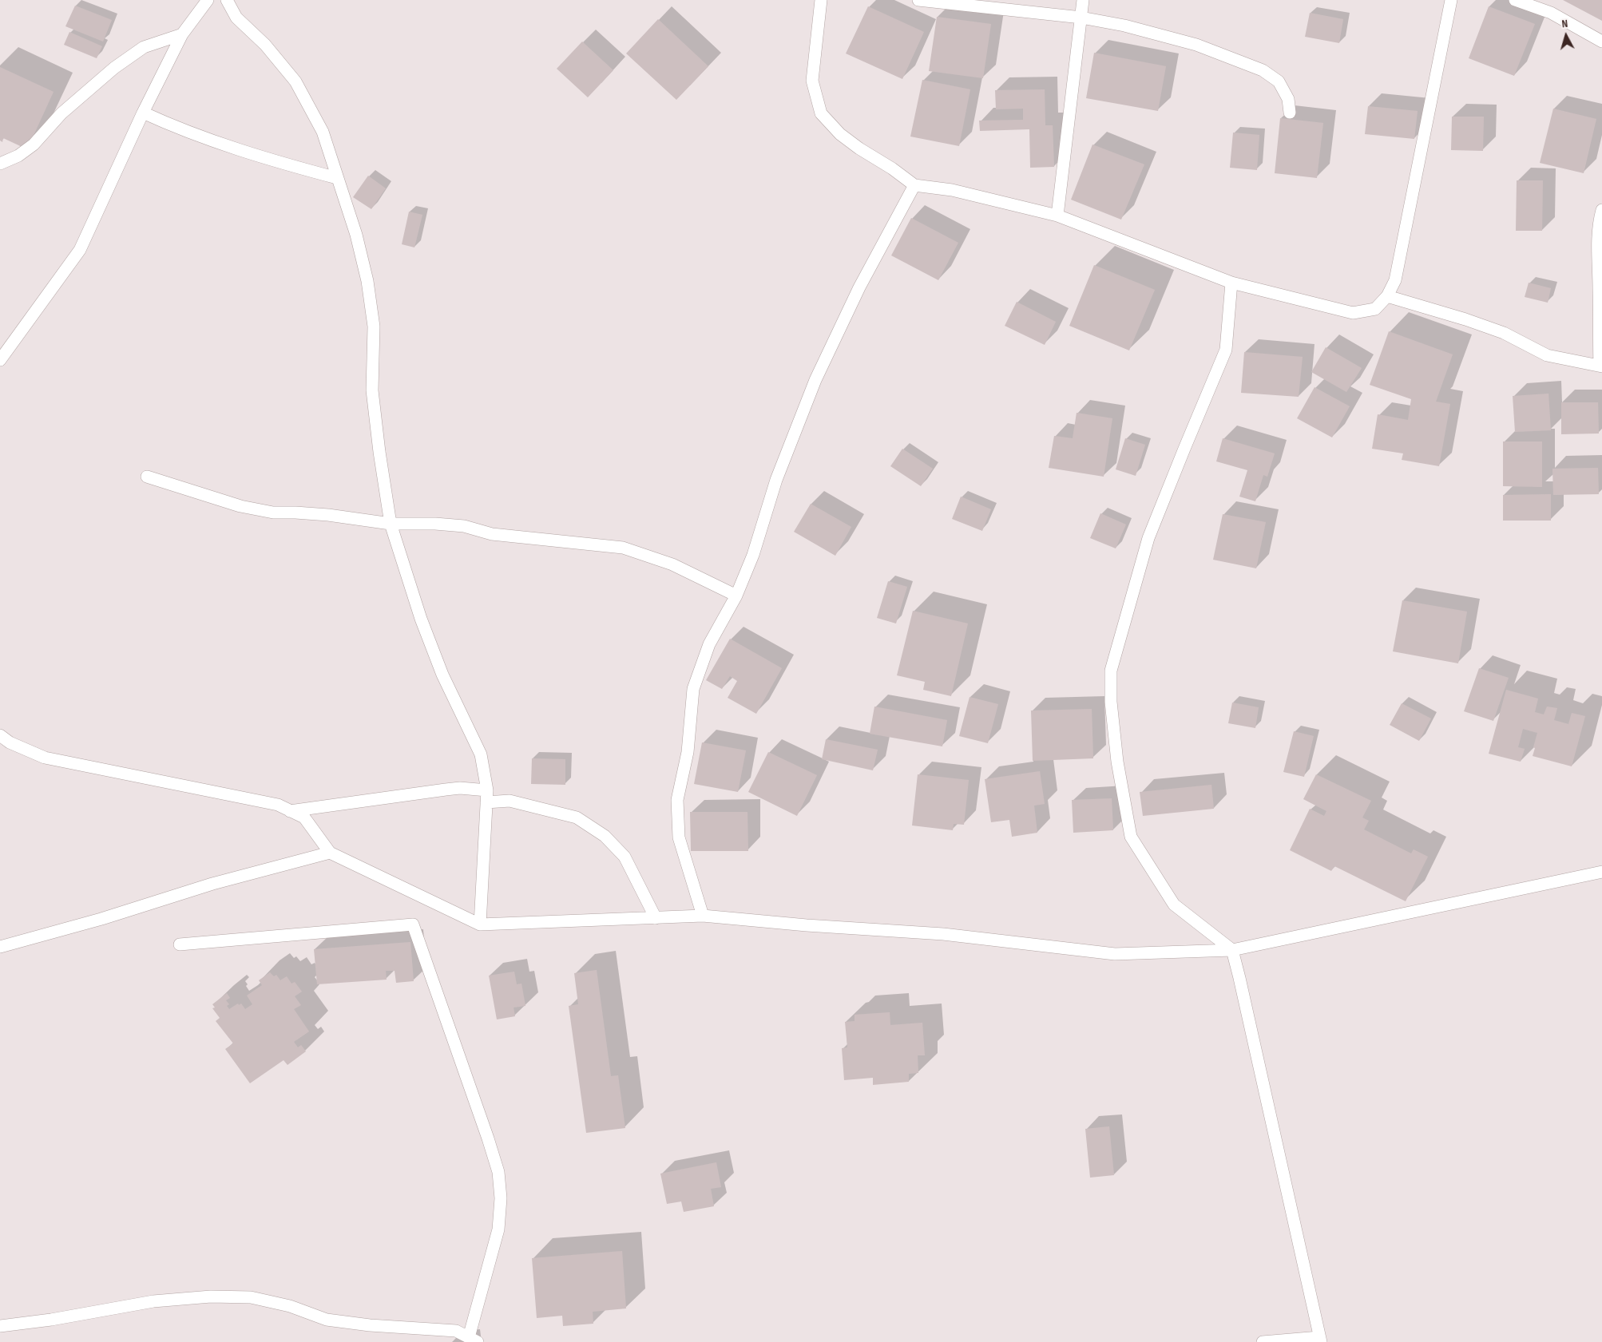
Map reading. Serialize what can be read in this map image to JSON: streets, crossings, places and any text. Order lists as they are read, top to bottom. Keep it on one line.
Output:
{"north":"top"}
